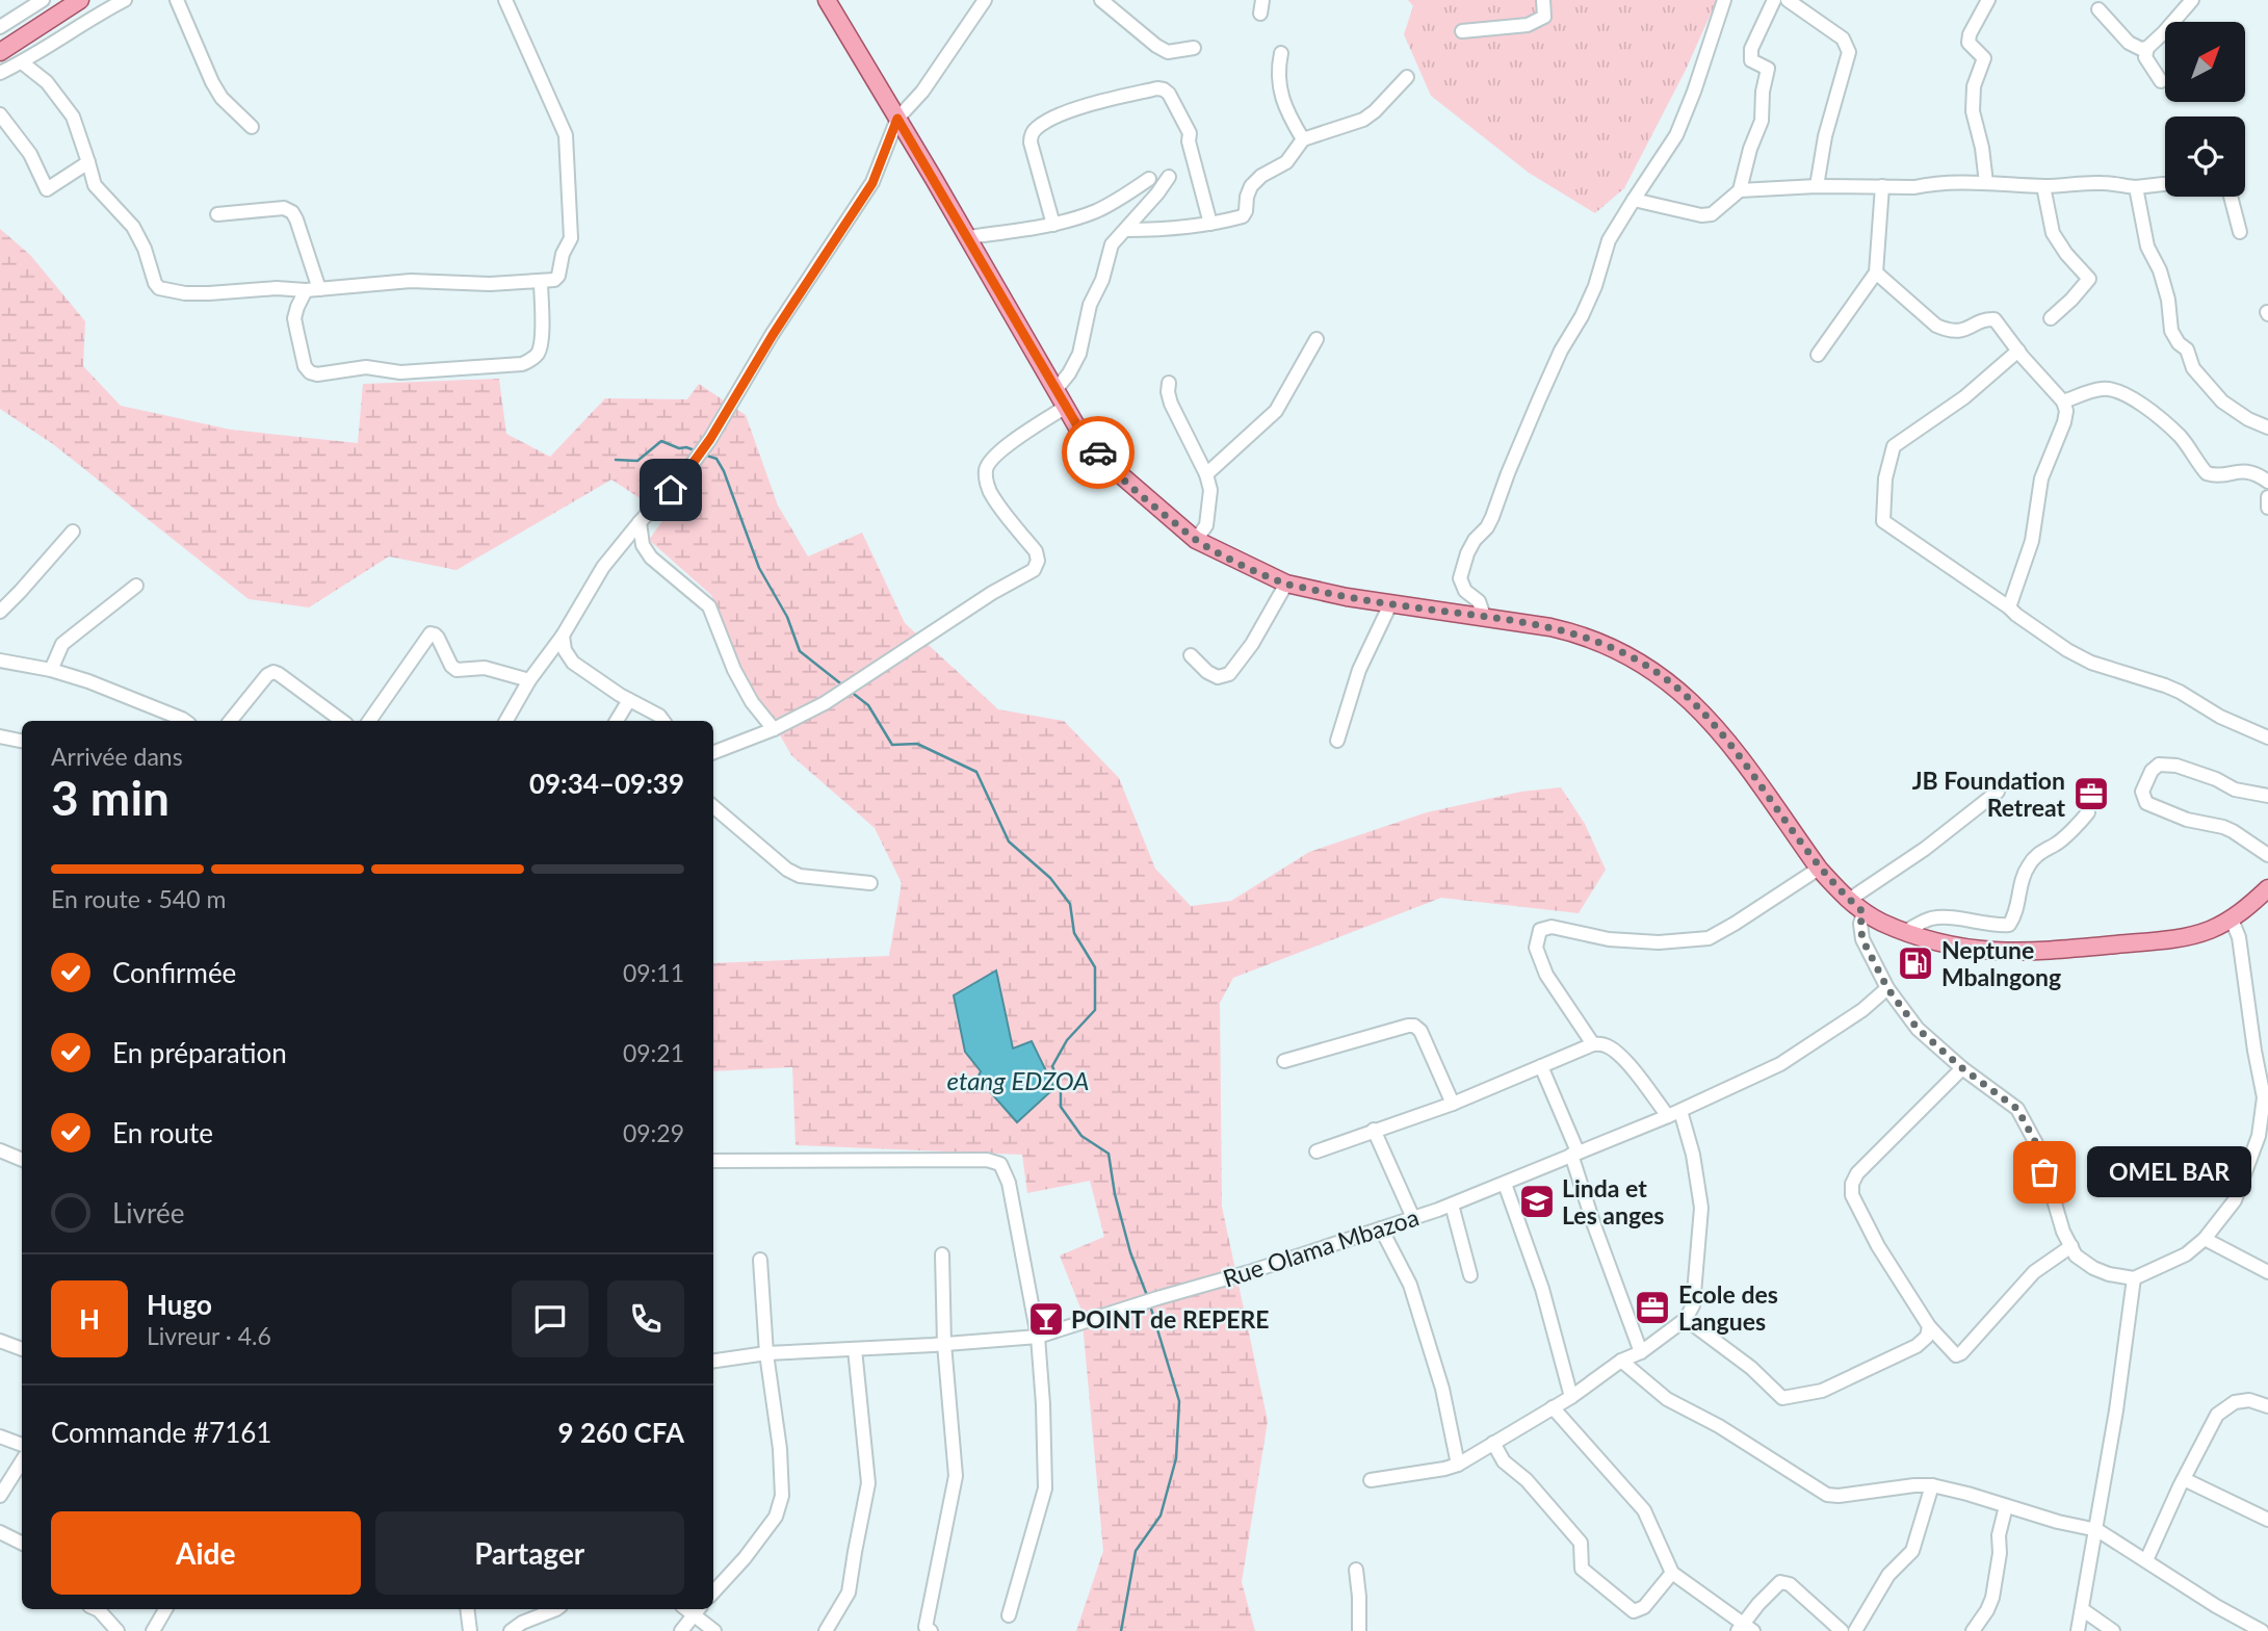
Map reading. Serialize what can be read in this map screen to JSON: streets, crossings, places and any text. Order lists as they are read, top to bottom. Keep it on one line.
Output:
{"streets":{"street":["Rue Olama Mbazoa"]},"water":["etang EDZOA"],"places":{"office":["JB Foundation Retreat","Ecole des Langues"],"fuel station":["Neptune Mbalngong"],"other":["OMEL BAR"],"school or university":["Linda et Les anges"],"bar":["POINT de REPERE"]},"north":"top right","page":{"heading":["3 min","Arrivée dans","09:34–09:39"],"panel":["Hugo","Livreur · 4.6","Commande #7161","9 260 CFA"],"bar":"En route · 540 m","list":[["Confirmée","09:11"],["En préparation","09:21"],["En route","09:29"],"Livrée"],"bubble":"OMEL BAR","round":"H","buttons":["Aide","Partager"]}}
